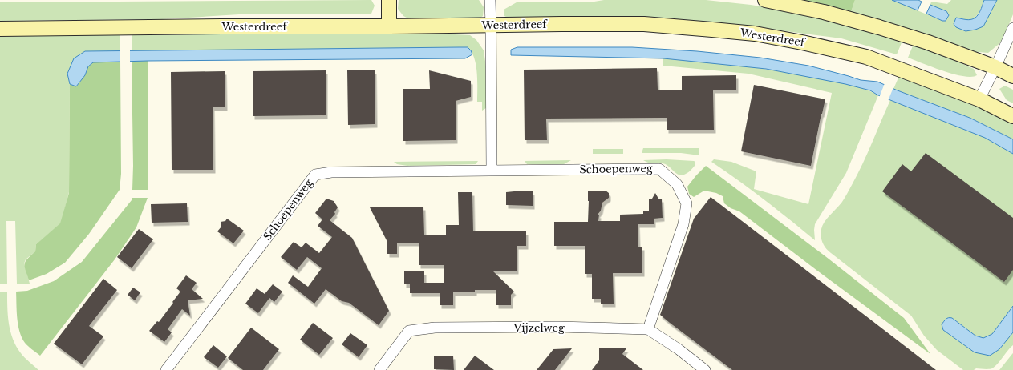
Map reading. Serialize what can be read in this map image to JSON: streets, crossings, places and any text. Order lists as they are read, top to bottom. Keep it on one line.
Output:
{"streets":{"main road":["Westerdreef"],"street":["Schoepenweg","Vijzelweg"]},"crossings":[["Schoepenweg","Vijzelweg"]]}
